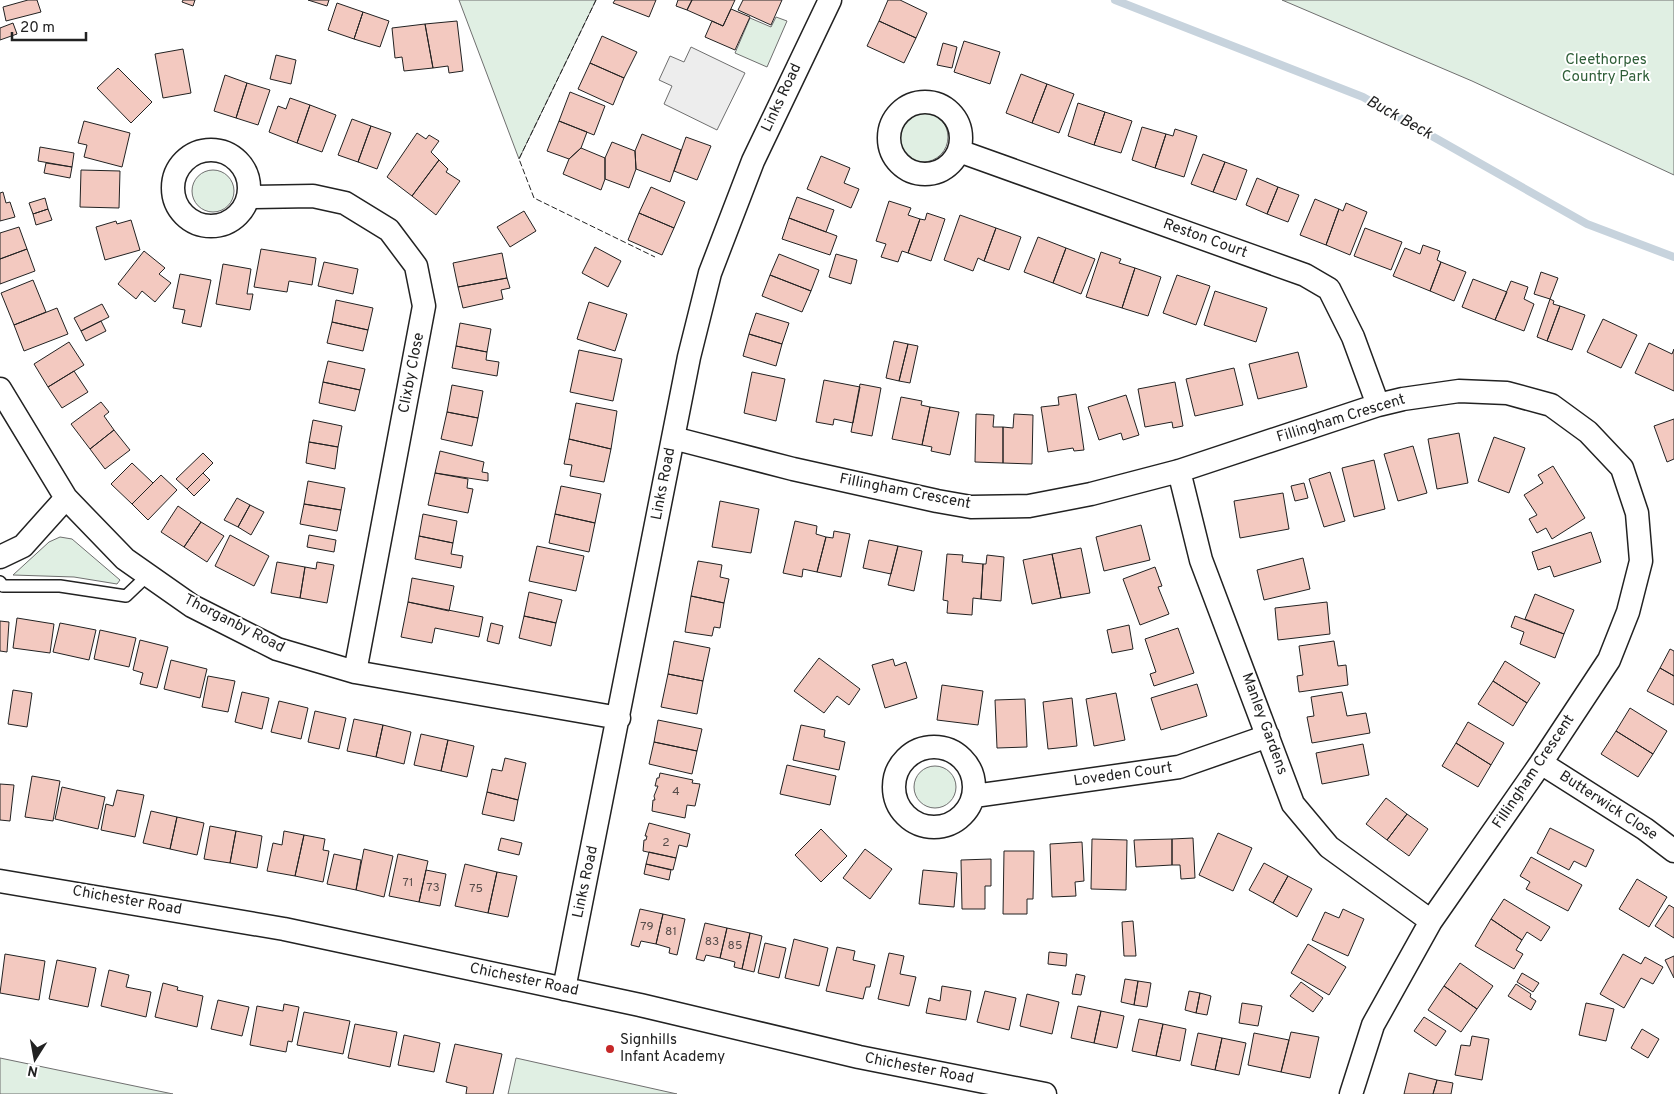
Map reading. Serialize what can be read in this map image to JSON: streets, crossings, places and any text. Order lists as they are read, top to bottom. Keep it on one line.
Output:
{"streets":{"street":["Links Road","Reston Court","Clixby Close","Fillingham Crescent","Thorganby Road","Manley Gardens","Loveden Court","Butterwick Close","Chichester Road"]},"crossings":[["Links Road","Fillingham Crescent"],["Links Road","Thorganby Road"],["Links Road","Chichester Road"],["Reston Court","Fillingham Crescent"],["Clixby Close","Thorganby Road"],["Fillingham Crescent","Manley Gardens"],["Fillingham Crescent","Butterwick Close"],["Manley Gardens","Loveden Court"]],"water":["Buck Beck"],"parks":["Cleethorpes Country Park"],"places":["Signhills Infant Academy"],"house_numbers":["4","2","71","73","75","79","81","83","85"],"scale_bar":"20 m","north":"bottom"}
